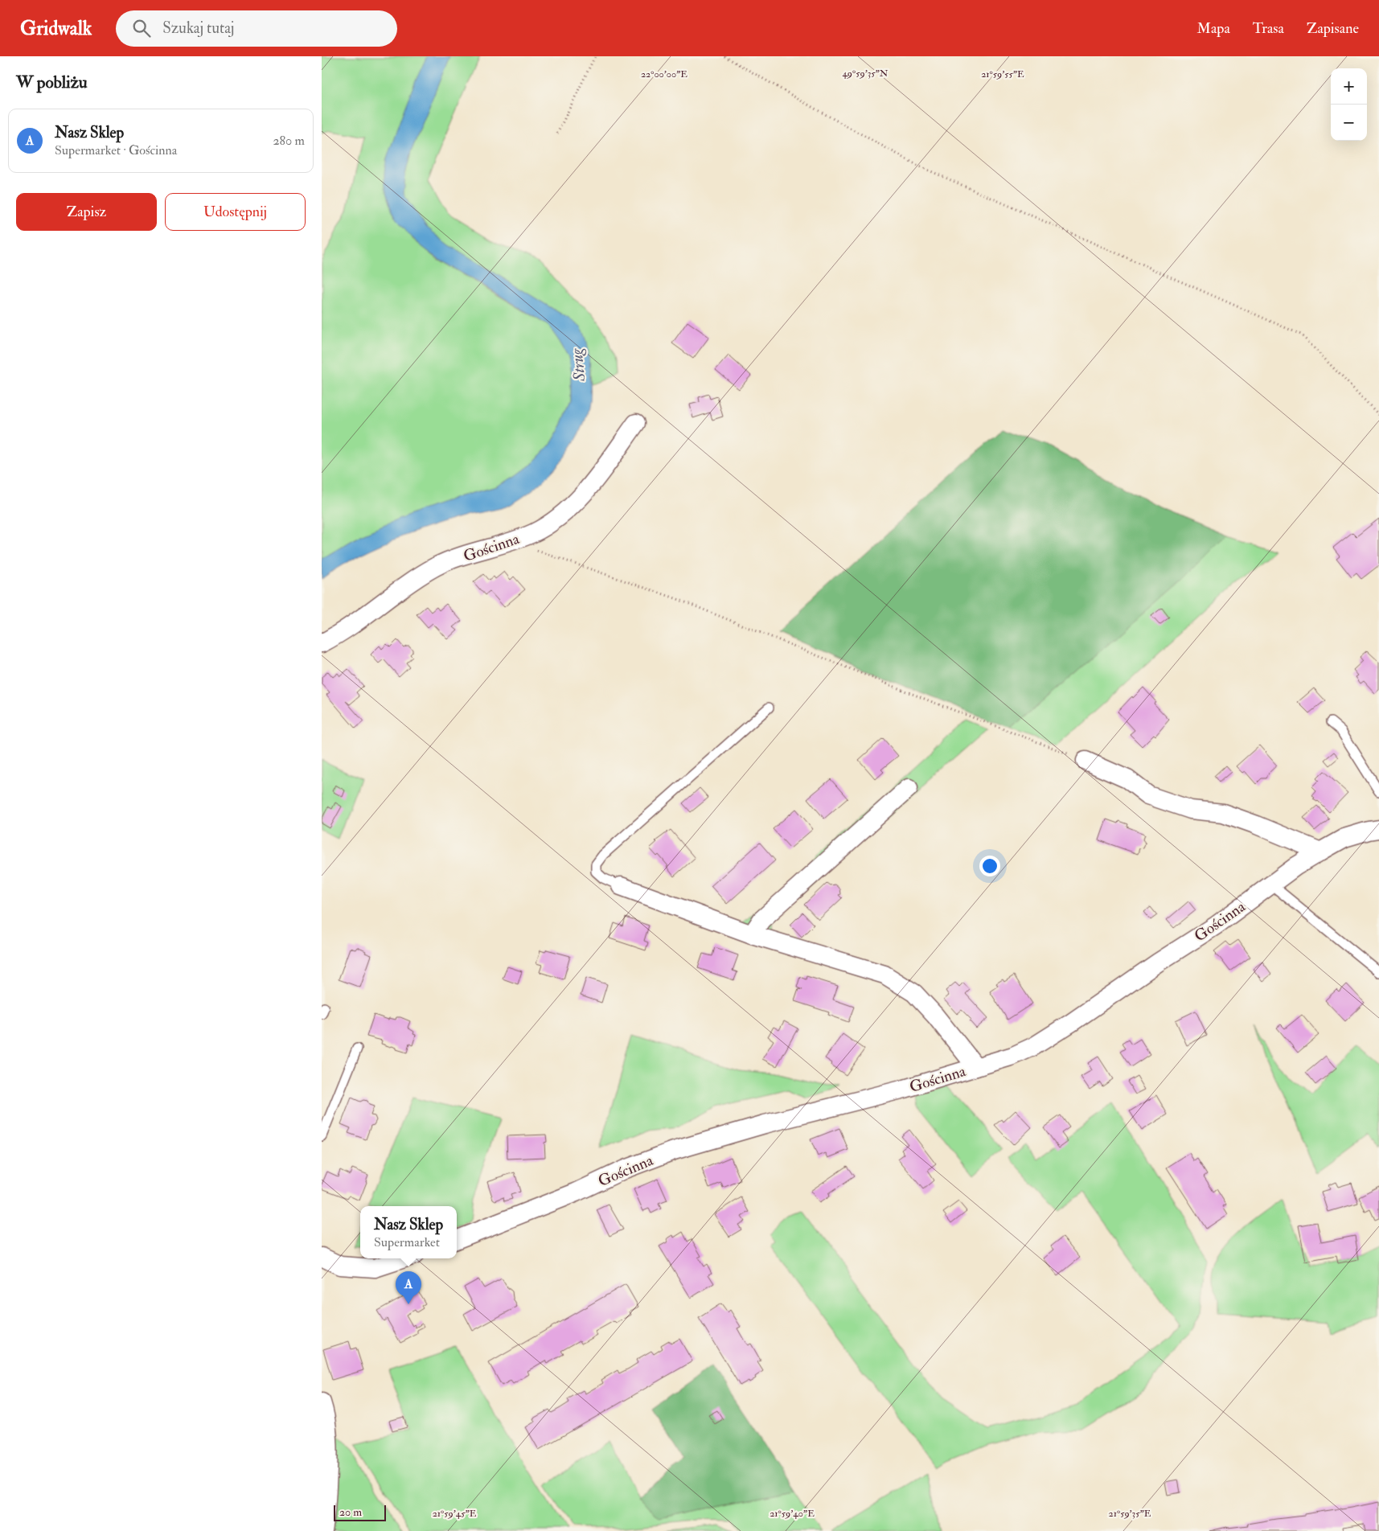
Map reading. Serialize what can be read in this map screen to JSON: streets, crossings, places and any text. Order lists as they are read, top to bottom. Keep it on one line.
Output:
{"streets":{"street":["Gościnna"]},"water":["Strug"],"scale_bar":"20 m","page":{"header":"Gridwalk","search":"Szukaj tutaj","nav":["Mapa","Trasa","Zapisane"],"heading":"W pobliżu","map_buttons":["+","−"],"list":[{"mark":"A","name":"Nasz Sklep","note":"Supermarket · Gościnna","value":"280 m"}],"buttons":["Zapisz","Udostępnij"],"popup":["Nasz Sklep","Supermarket"],"pins":"A","scale":"20 m"},"coordinates":["49°59'35\"N","22°00'00\"E","21°59'55\"E","21°59'45\"E","21°59'40\"E","21°59'35\"E"]}
